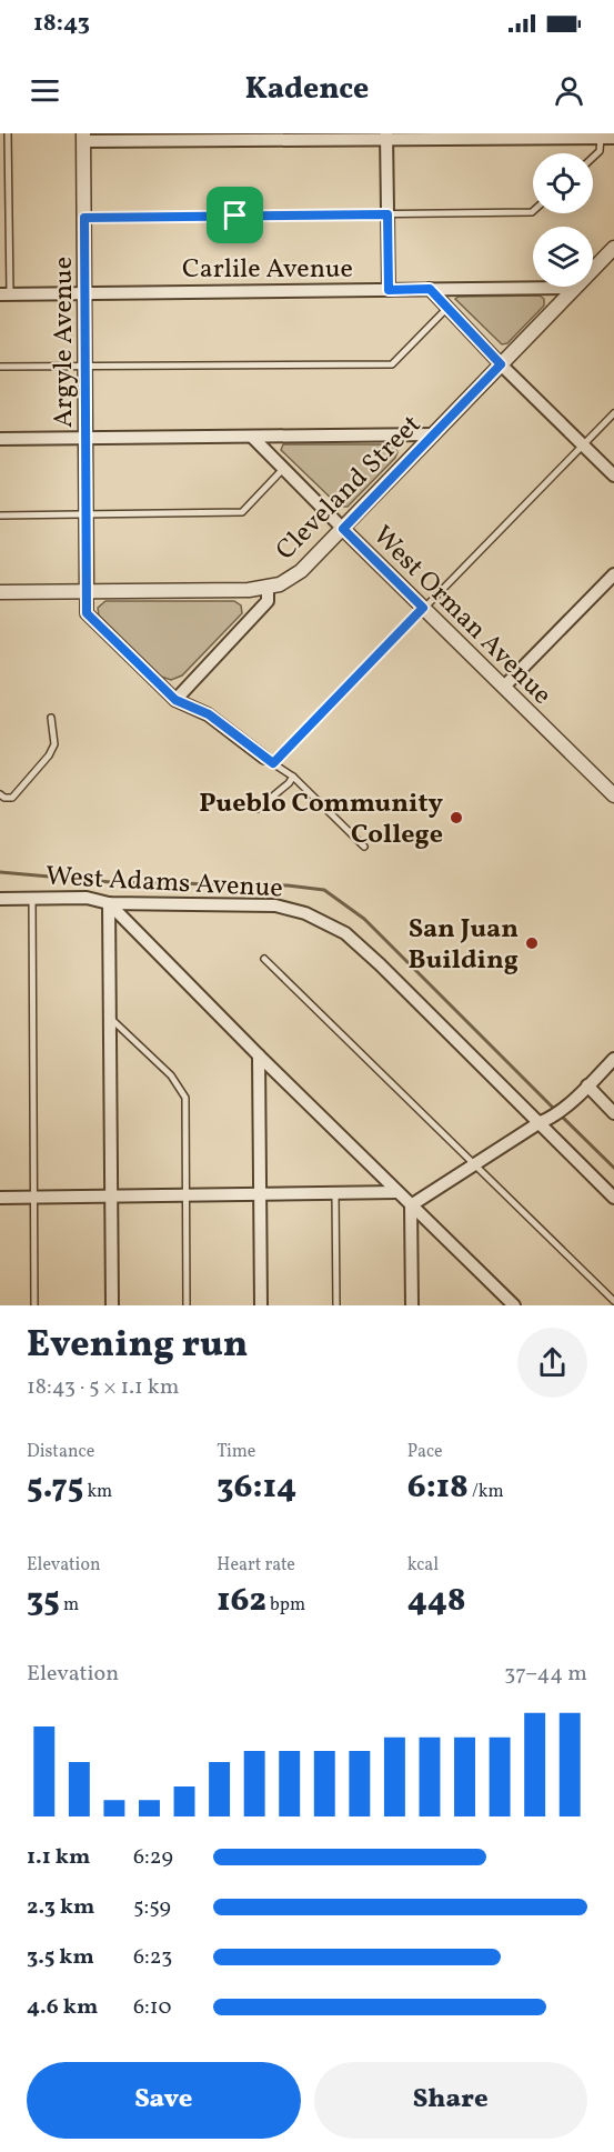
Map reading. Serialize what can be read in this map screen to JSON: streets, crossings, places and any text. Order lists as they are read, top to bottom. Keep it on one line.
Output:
{"streets":{"street":["Carlile Avenue","Argyle Avenue","Cleveland Street","West Orman Avenue","West Adams Avenue"]},"crossings":[["Carlile Avenue","Argyle Avenue"],["Carlile Avenue","Cleveland Street"],["Cleveland Street","West Orman Avenue"]],"places":["Pueblo Community College","San Juan Building"],"page":{"status":"18:43","header":"Kadence","heading":["Evening run","18:43 · 5 × 1.1 km"],"stats":[["Distance","5.75 km"],["Time","36:14"],["Pace","6:18 /km"],["Elevation","35 m"],["Heart rate","162 bpm"],["kcal","448"]],"chart":["Elevation","37–44 m"],"list":[{"name":"1.1 km","note":"6:29"},{"name":"2.3 km","note":"5:59"},{"name":"3.5 km","note":"6:23"},{"name":"4.6 km","note":"6:10"}],"buttons":["Save","Share"]}}
